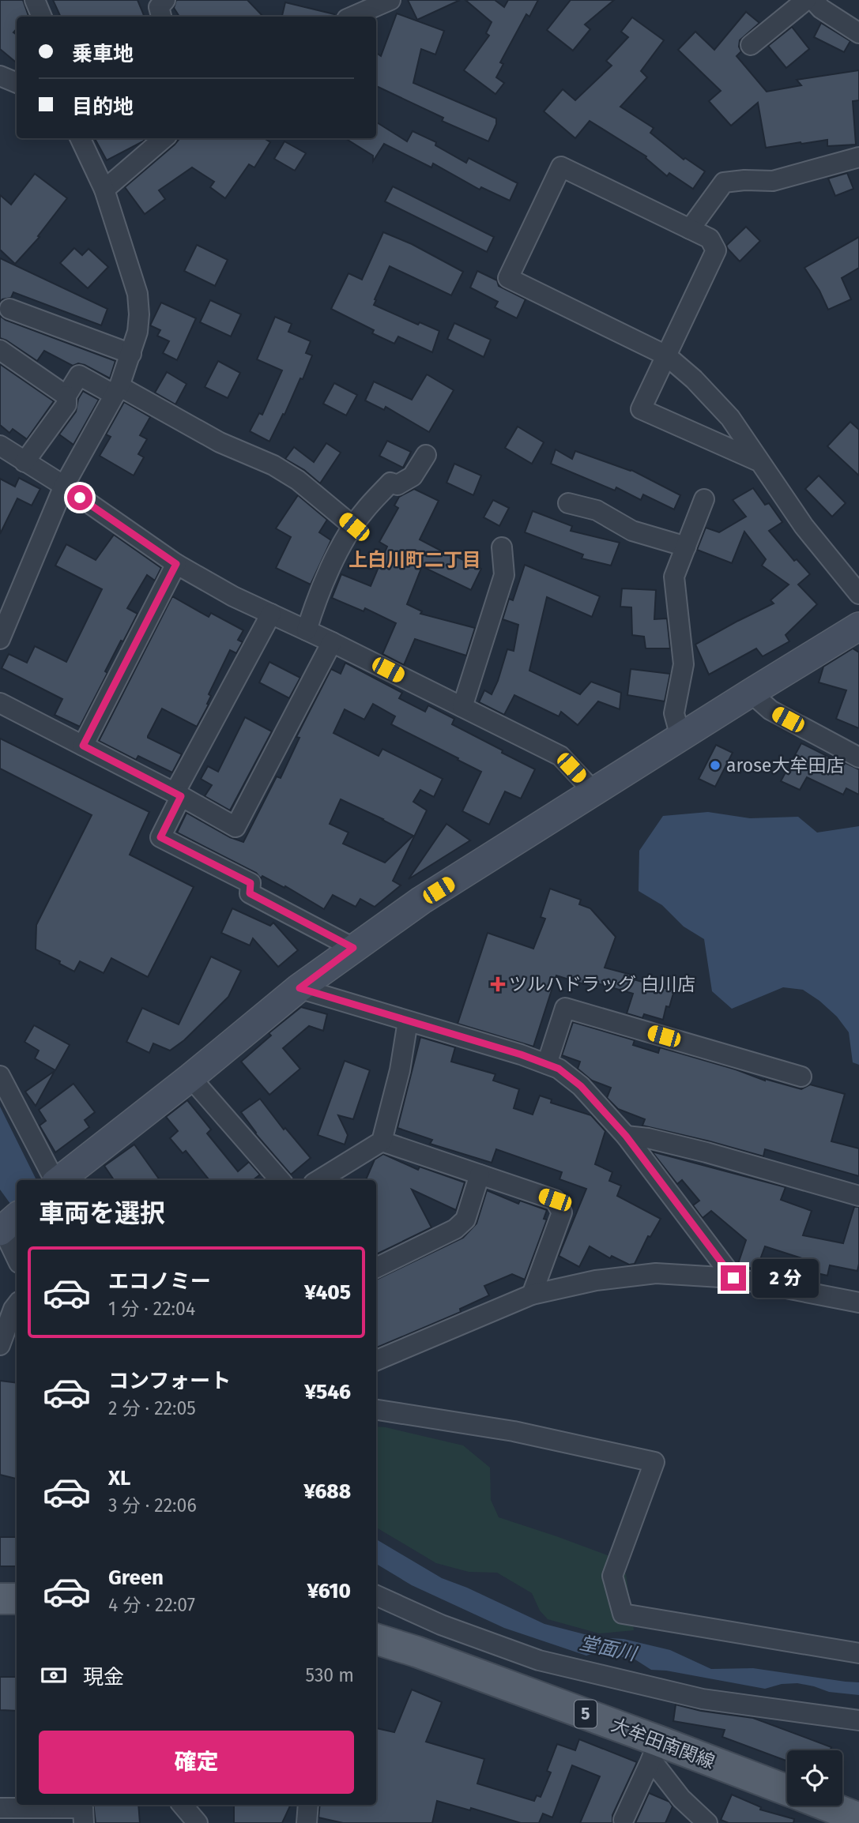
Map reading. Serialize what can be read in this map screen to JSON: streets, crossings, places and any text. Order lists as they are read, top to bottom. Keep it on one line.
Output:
{"streets":{"main road":["5","大牟田南関線"]},"districts":["上白川町二丁目"],"water":["堂面川"],"places":{"other":["arose大牟田店"],"health":["ツルハドラッグ 白川店"]},"page":{"banner":["乗車地","目的地"],"heading":"車両を選択","list":[{"name":"エコノミー","note":"1 分 · 22:04","value":"¥405"},{"name":"コンフォート","note":"2 分 · 22:05","value":"¥546"},{"name":"XL","note":"3 分 · 22:06","value":"¥688"},{"name":"Green","note":"4 分 · 22:07","value":"¥610"}],"bubble":"2 分","pay":["現金","530 m"],"buttons":"確定"}}
